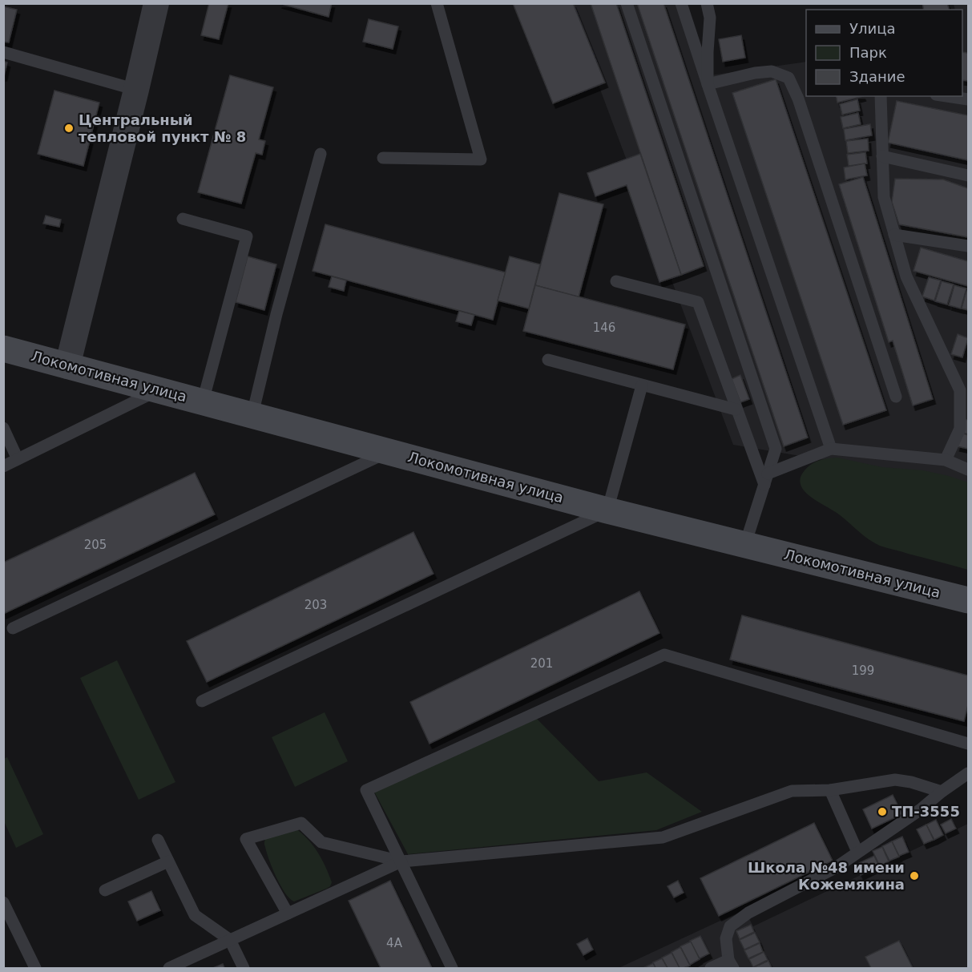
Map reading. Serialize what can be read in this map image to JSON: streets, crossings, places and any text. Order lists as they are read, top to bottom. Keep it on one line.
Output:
{"streets":{"main road":["Локомотивная улица"]},"places":["Центральный тепловой пункт № 8","ТП-3555","Школа №48 имени Кожемякина"],"house_numbers":["146","205","203","201","199","4А"],"legend":["Улица","Парк","Здание"]}
